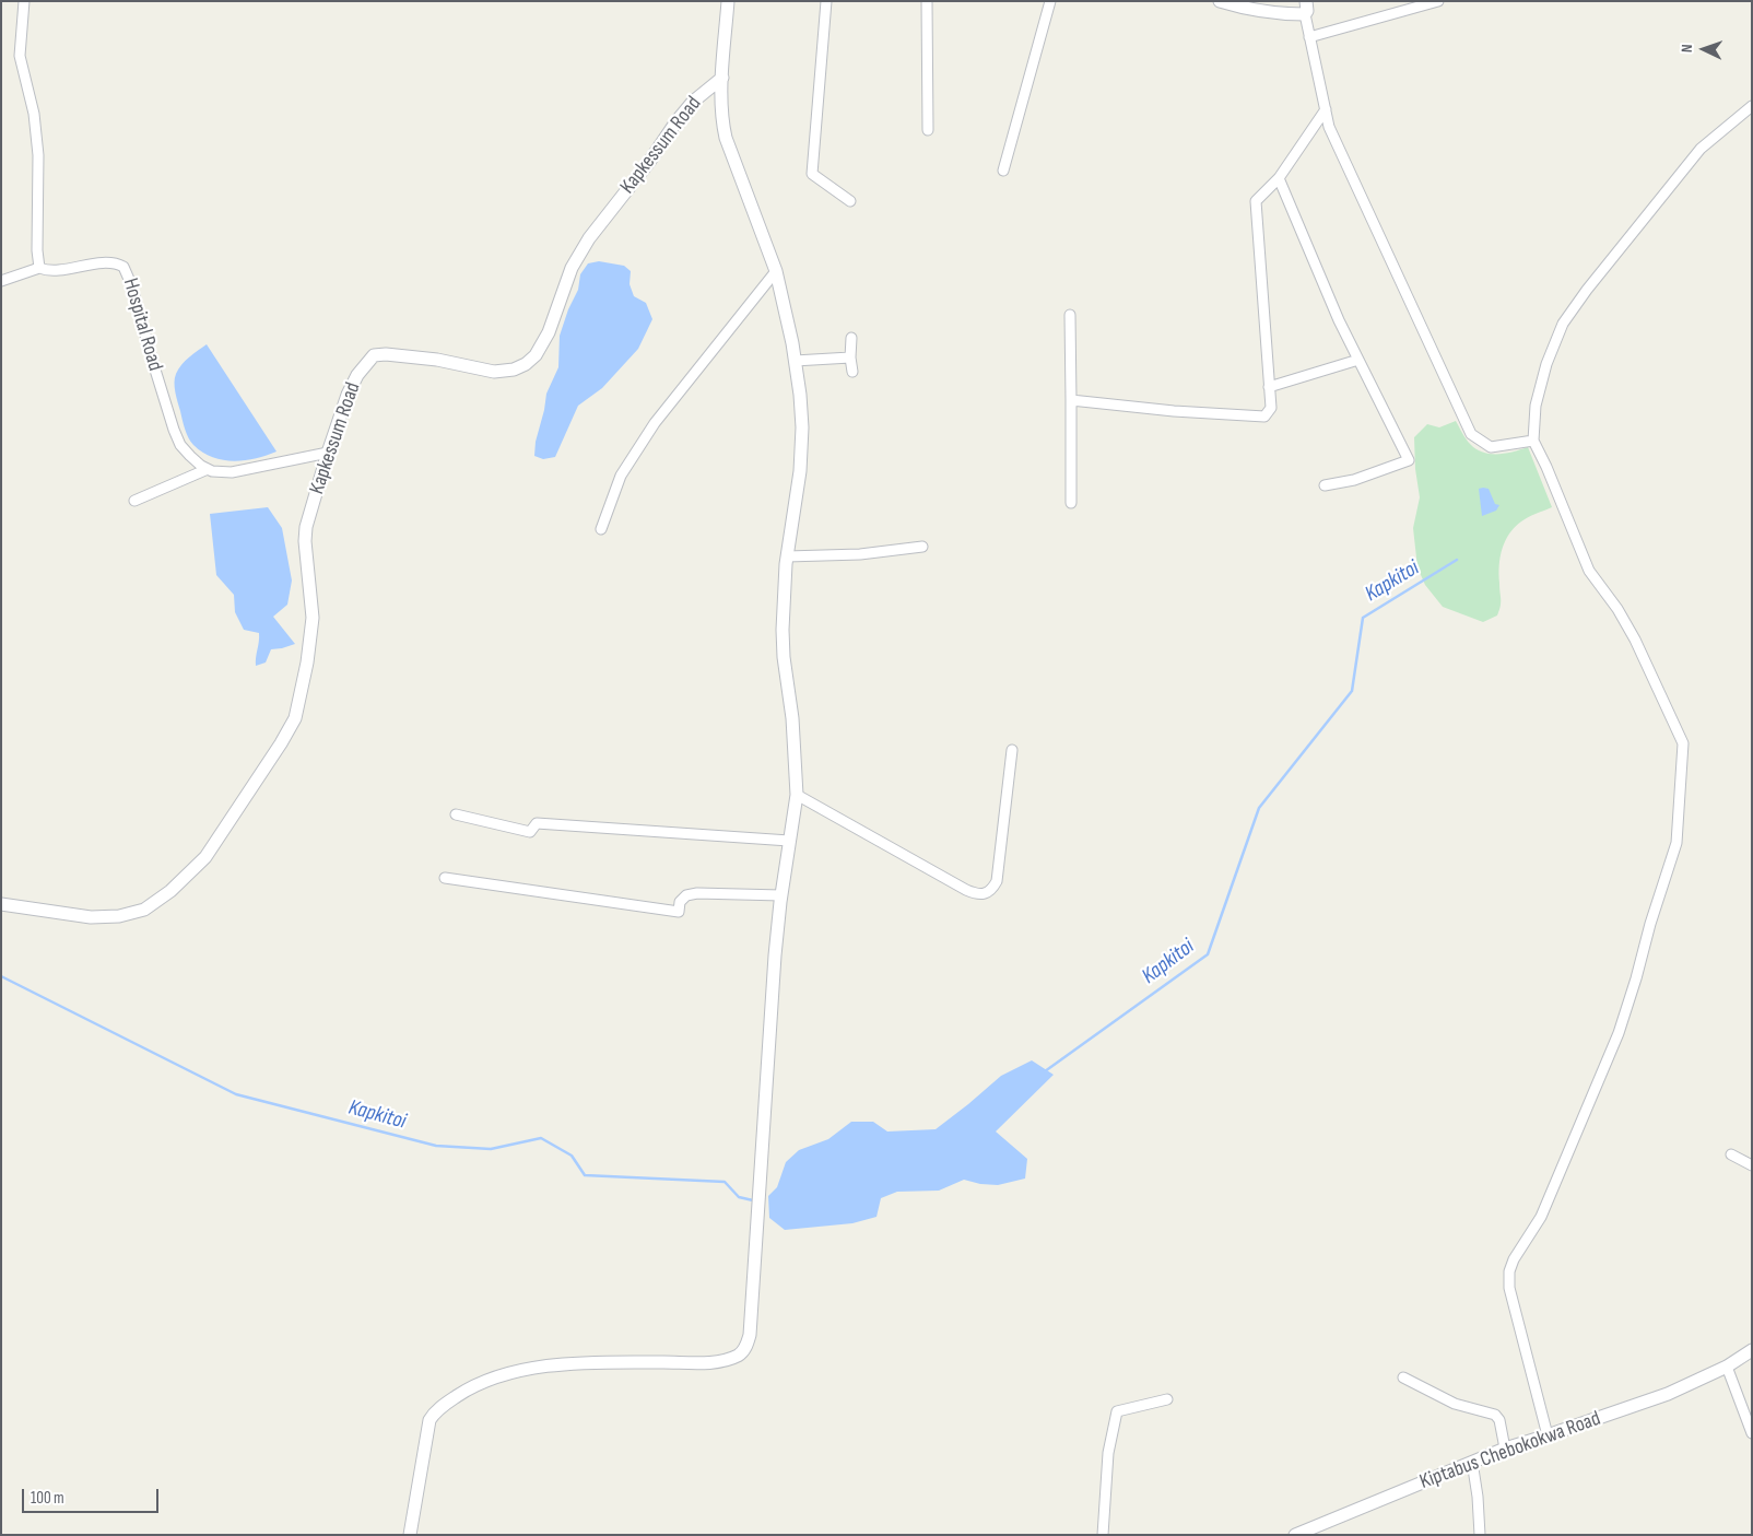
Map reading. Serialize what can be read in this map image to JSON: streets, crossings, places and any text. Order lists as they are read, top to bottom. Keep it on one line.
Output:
{"streets":{"street":["Kapkessum Road","Hospital Road","Kiptabus Chebokokwa Road"]},"water":["Kapkitoi"],"scale_bar":"100 m","north":"left"}
